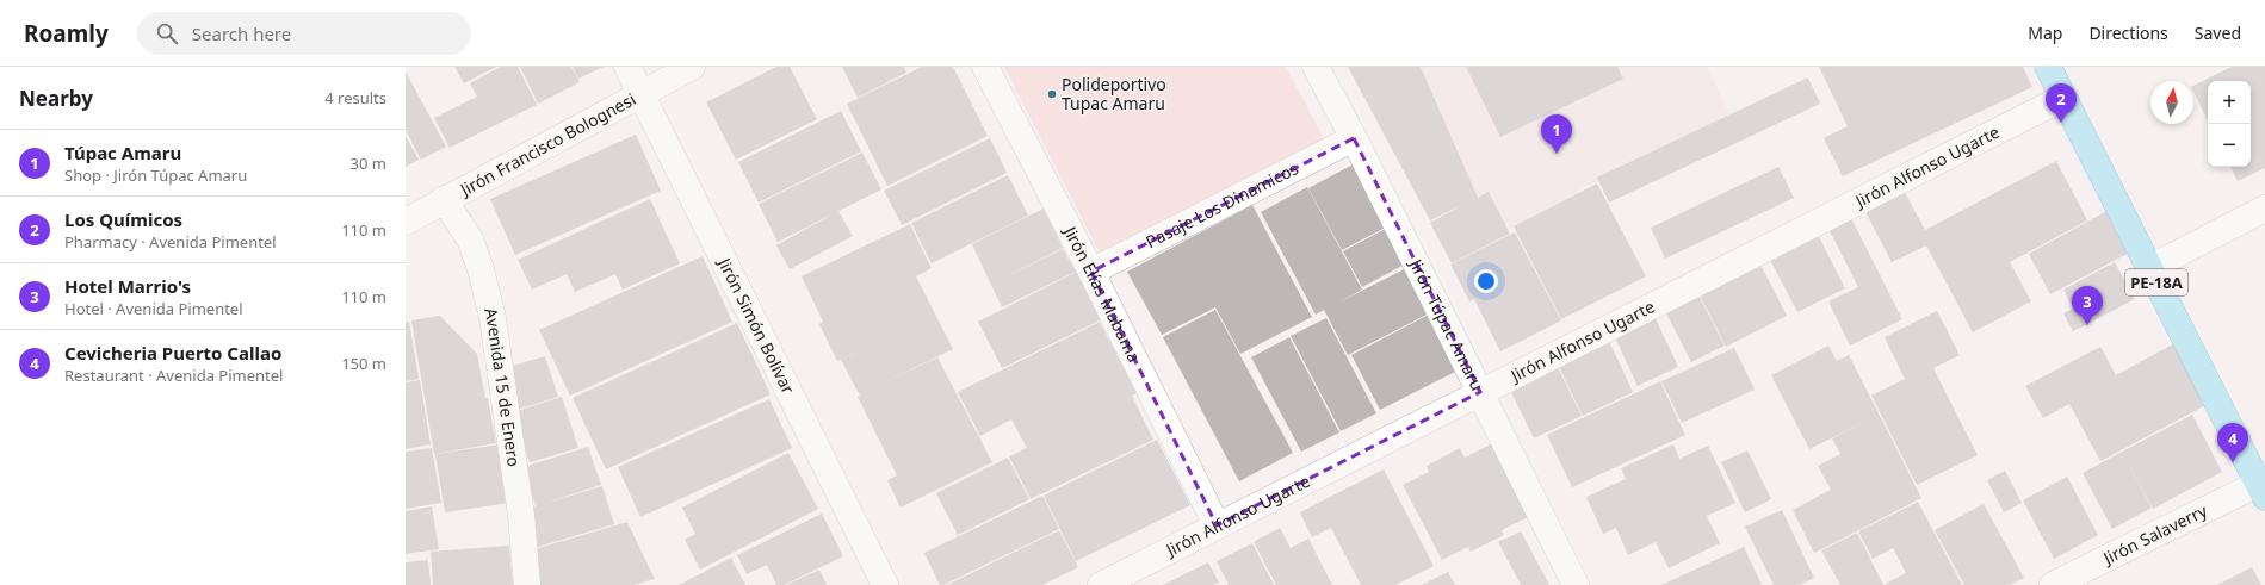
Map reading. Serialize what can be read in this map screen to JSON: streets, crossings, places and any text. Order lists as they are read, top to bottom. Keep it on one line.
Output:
{"streets":{"highway":["PE-18A"],"street":["Jirón Francisco Bolognesi","Jirón Alfonso Ugarte","Pasaje Los Dinamicos","Jirón Elías Mabama","Jirón Túpac Amaru","Jirón Simón Bolívar","Avenida 15 de Enero","Jirón Salaverry"]},"crossings":[["Jirón Francisco Bolognesi","Jirón Simón Bolívar"],["Jirón Francisco Bolognesi","Avenida 15 de Enero"],["Jirón Alfonso Ugarte","PE-18A"],["Jirón Alfonso Ugarte","Jirón Elías Mabama"],["Jirón Alfonso Ugarte","Jirón Túpac Amaru"],["Pasaje Los Dinamicos","Jirón Elías Mabama"],["Pasaje Los Dinamicos","Jirón Túpac Amaru"],["PE-18A","Jirón Salaverry"]],"places":["Polideportivo Tupac Amaru"],"north":"top","page":{"header":"Roamly","search":"Search here","nav":["Map","Directions","Saved"],"heading":["Nearby","4 results"],"map_buttons":["+","−"],"pins":["2","1","3","4"],"list":[{"mark":"1","name":"Túpac Amaru","note":"Shop · Jirón Túpac Amaru","value":"30 m"},{"mark":"2","name":"Los Químicos","note":"Pharmacy · Avenida Pimentel","value":"110 m"},{"mark":"3","name":"Hotel Marrio's","note":"Hotel · Avenida Pimentel","value":"110 m"},{"mark":"4","name":"Cevicheria Puerto Callao","note":"Restaurant · Avenida Pimentel","value":"150 m"}]}}
